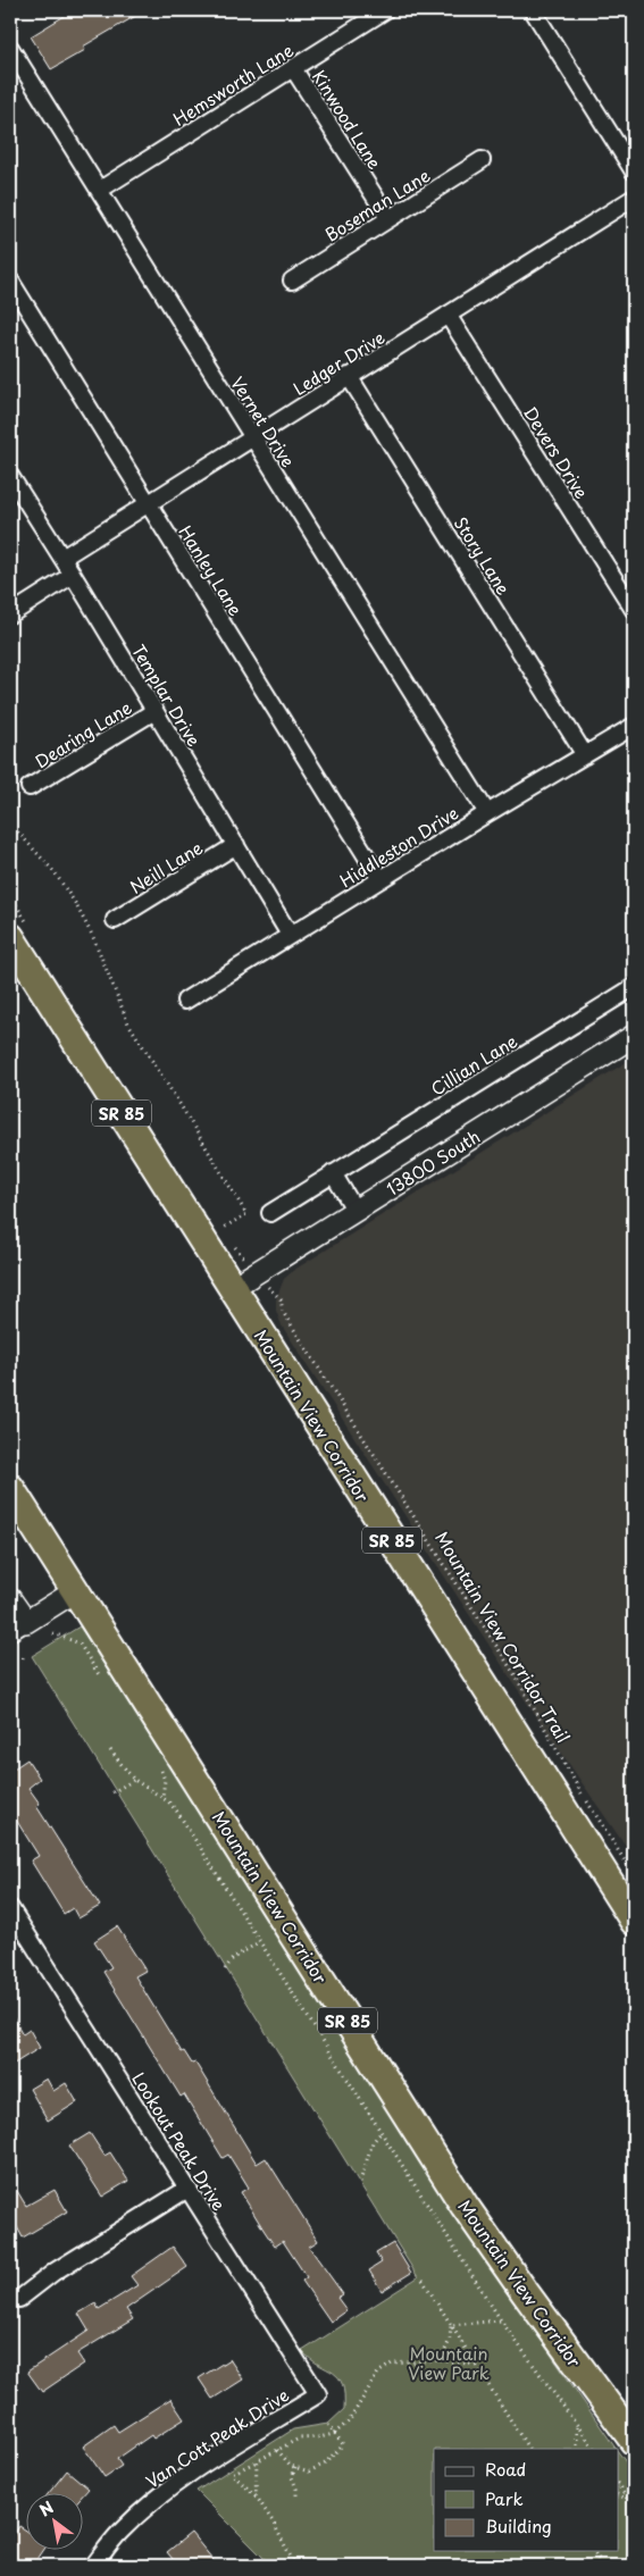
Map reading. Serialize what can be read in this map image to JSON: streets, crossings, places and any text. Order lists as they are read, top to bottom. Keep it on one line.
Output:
{"streets":{"highway":["SR 85","Mountain View Corridor"],"street":["Hemsworth Lane","Kinwood Lane","Boseman Lane","Ledger Drive","Vernet Drive","Devers Drive","Story Lane","Hanley Lane","Templar Drive","Dearing Lane","Hiddleston Drive","Neill Lane","Cillian Lane","13800 South","Lookout Peak Drive","Van Cott Peak Drive"],"path":["Mountain View Corridor Trail"]},"crossings":[["Hemsworth Lane","Kinwood Lane"],["Hemsworth Lane","Vernet Drive"],["Kinwood Lane","Boseman Lane"],["Ledger Drive","Vernet Drive"],["Ledger Drive","Devers Drive"],["Ledger Drive","Story Lane"],["Ledger Drive","Hanley Lane"],["Ledger Drive","Templar Drive"],["Vernet Drive","Hiddleston Drive"],["Story Lane","Hiddleston Drive"],["Hanley Lane","Hiddleston Drive"],["Templar Drive","Dearing Lane"],["Templar Drive","Hiddleston Drive"],["Templar Drive","Neill Lane"],["13800 South","Mountain View Corridor"],["Lookout Peak Drive","Van Cott Peak Drive"]],"parks":["Mountain View Park"],"legend":["Road","Park","Building"],"north":"top left"}
